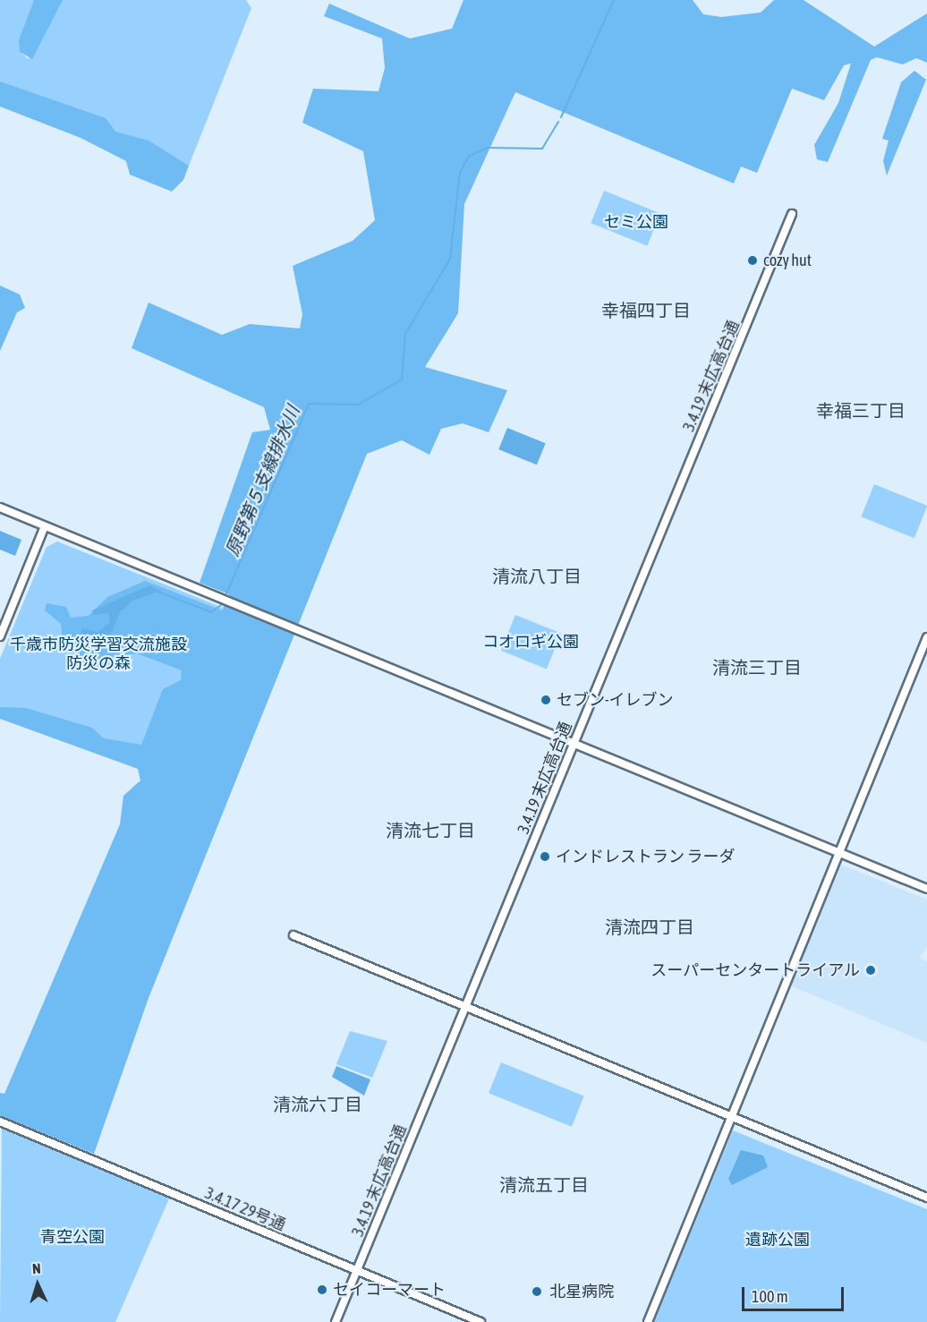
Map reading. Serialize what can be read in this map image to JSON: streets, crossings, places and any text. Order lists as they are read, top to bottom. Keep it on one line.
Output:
{"streets":{"street":["3.4.19 末広高台通","3.4.17 29号通"]},"crossings":[["3.4.19 末広高台通","3.4.17 29号通"]],"districts":["幸福四丁目","幸福三丁目","清流八丁目","清流三丁目","清流七丁目","清流四丁目","清流六丁目","清流五丁目"],"water":["原野第５支線排水川"],"parks":["セミ公園","コオロギ公園","千歳市防災学習交流施設 防災の森","青空公園","遺跡公園"],"places":["cozy hut","セブン-イレブン","インドレストラン ラーダ","スーパーセンタートライアル","セイコーマート","北星病院"],"scale_bar":"100 m","north":"top"}
